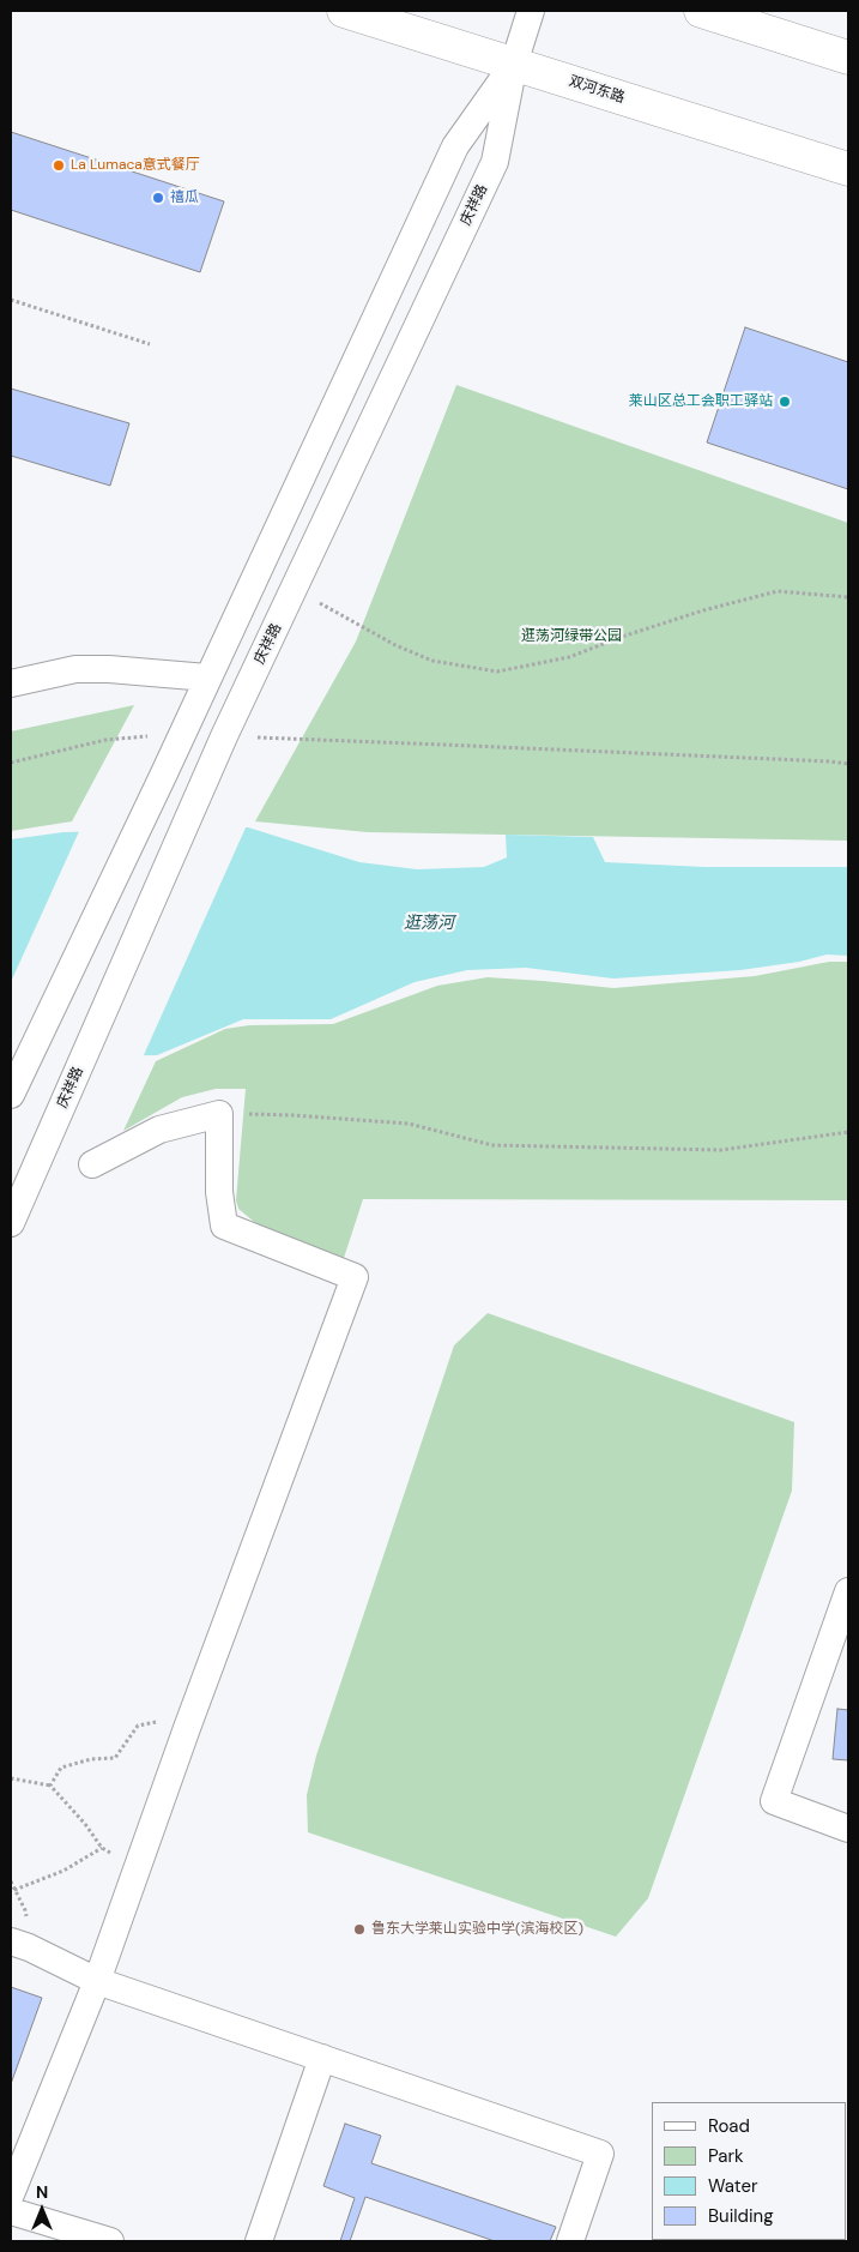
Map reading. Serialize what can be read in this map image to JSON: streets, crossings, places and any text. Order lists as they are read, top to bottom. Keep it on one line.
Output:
{"streets":{"street":["双河东路","庆祥路"]},"crossings":[["双河东路","庆祥路"]],"water":["逛荡河"],"parks":["逛荡河绿带公园"],"places":["La Lumaca意式餐厅","禧瓜","莱山区总工会职工驿站","鲁东大学莱山实验中学(滨海校区)"],"legend":["Road","Park","Water","Building"],"north":"top"}
